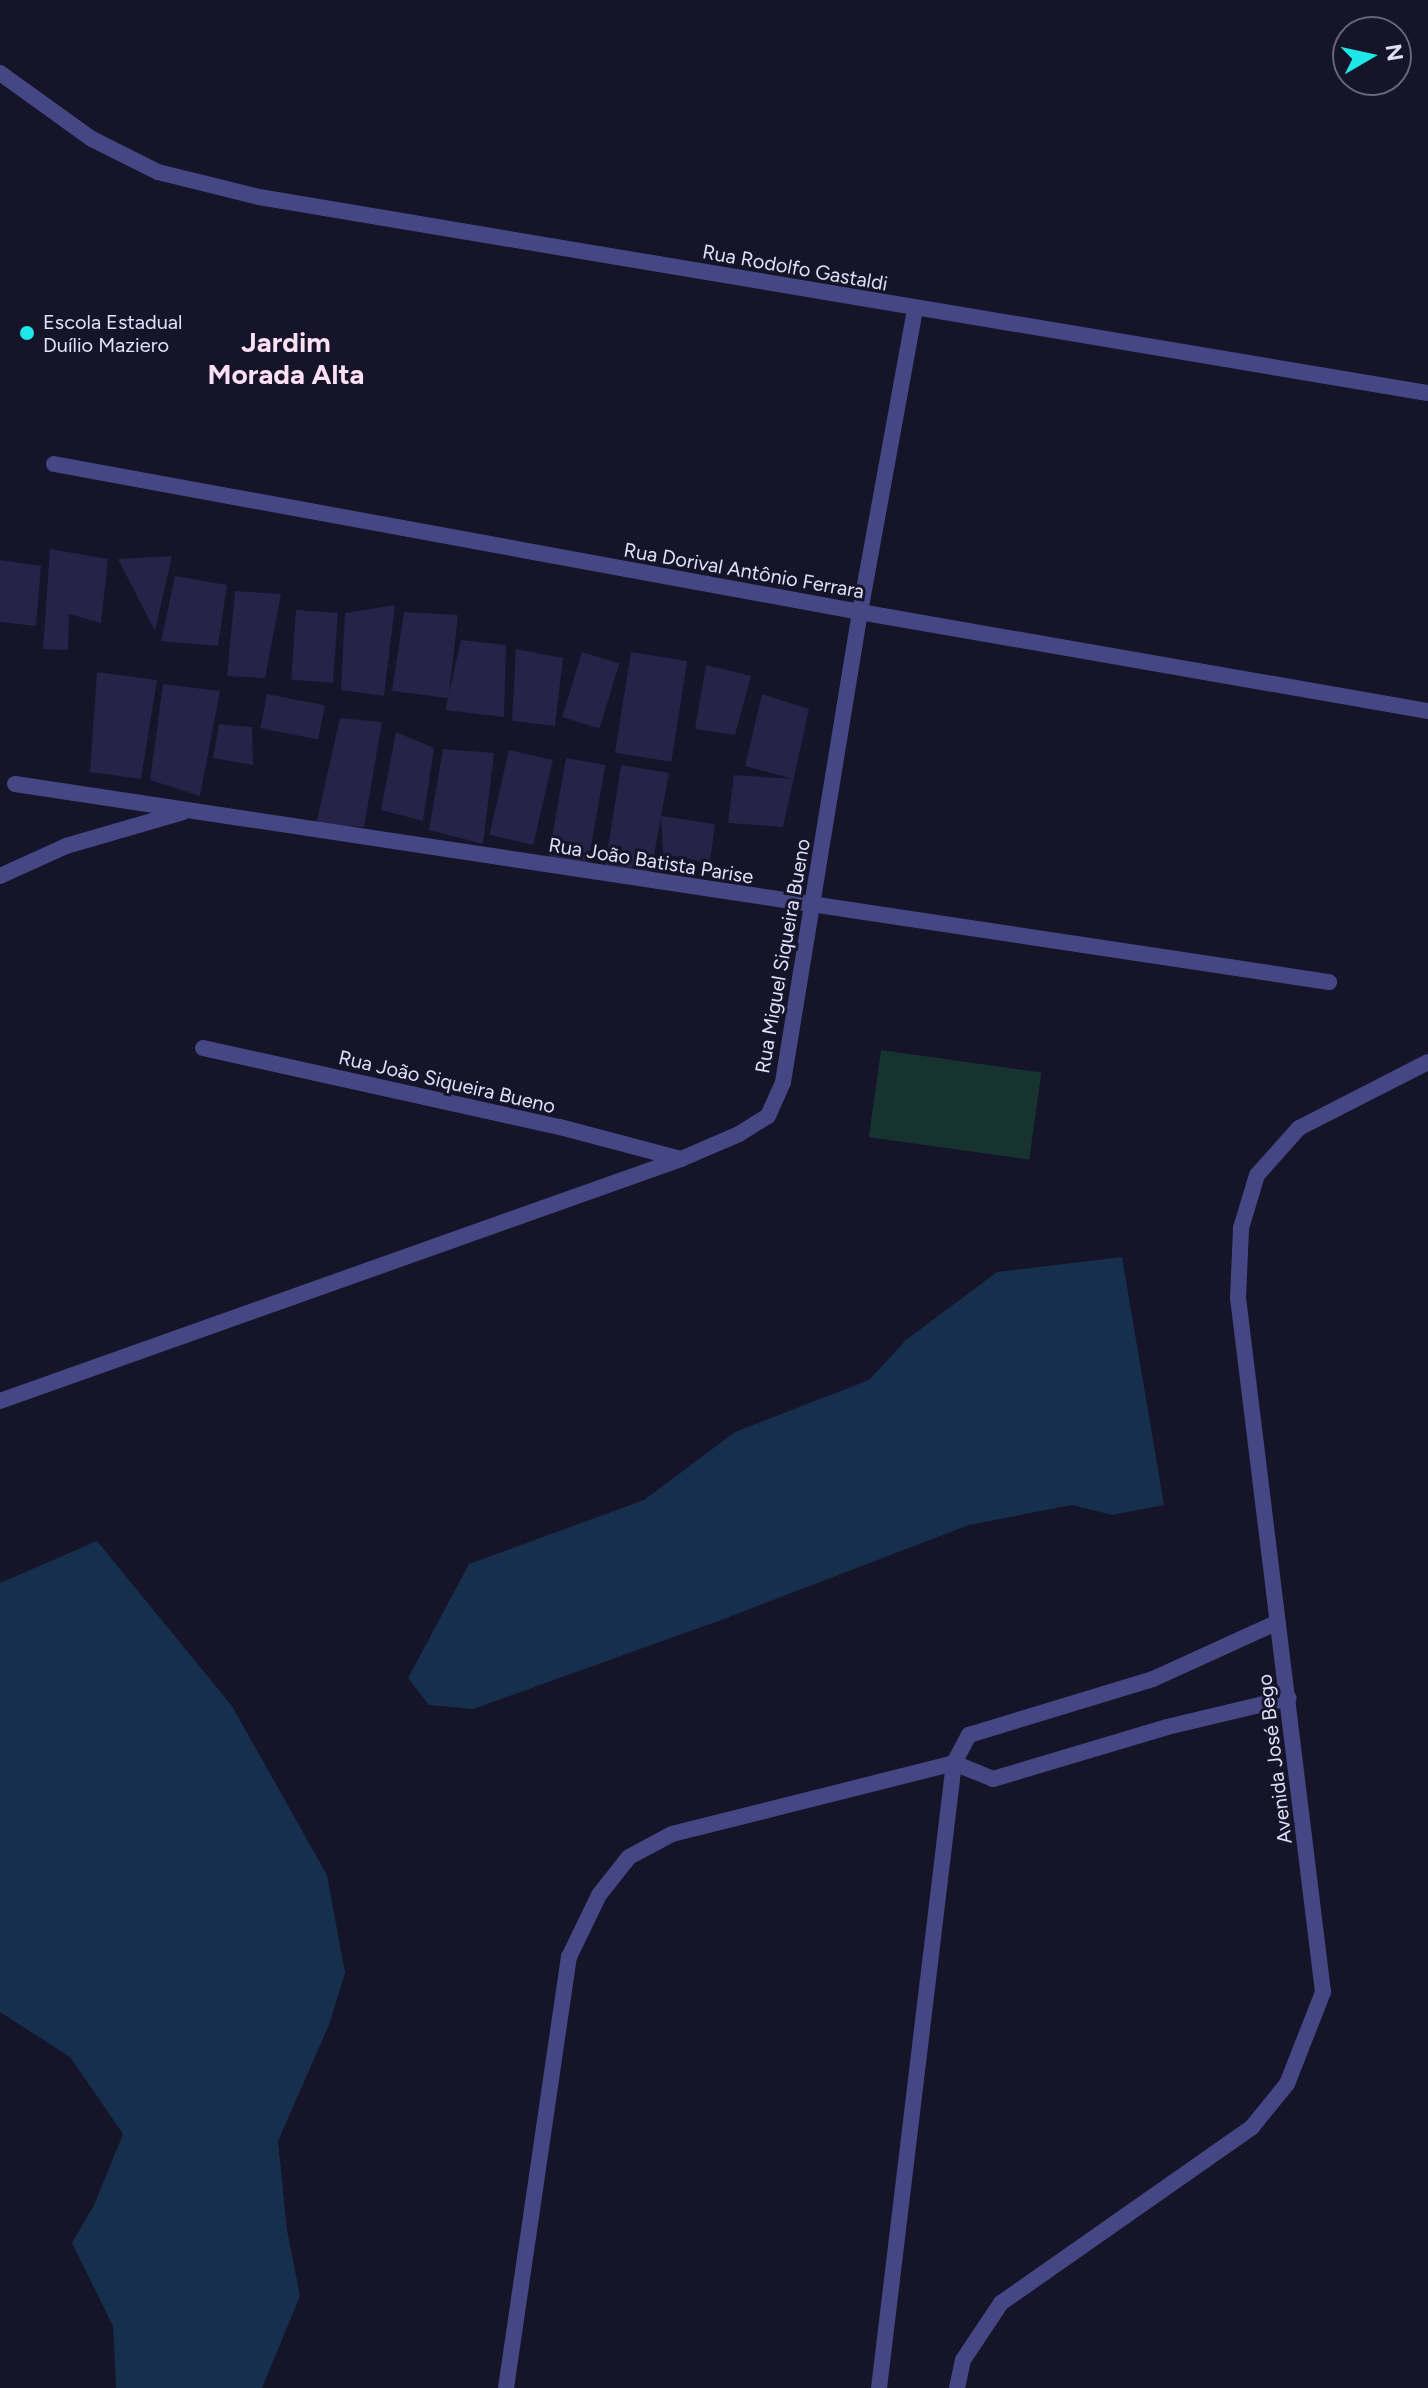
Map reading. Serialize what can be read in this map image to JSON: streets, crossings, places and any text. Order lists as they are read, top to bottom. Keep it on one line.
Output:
{"streets":{"street":["Rua Rodolfo Gastaldi","Rua Dorival Antônio Ferrara","Rua João Batista Parise","Rua Miguel Siqueira Bueno","Rua João Siqueira Bueno","Avenida José Bego"]},"crossings":[["Rua Rodolfo Gastaldi","Rua Miguel Siqueira Bueno"],["Rua Dorival Antônio Ferrara","Rua Miguel Siqueira Bueno"],["Rua João Batista Parise","Rua Miguel Siqueira Bueno"],["Rua Miguel Siqueira Bueno","Rua João Siqueira Bueno"]],"districts":["Jardim Morada Alta"],"places":["Escola Estadual Duílio Maziero"],"north":"right"}
